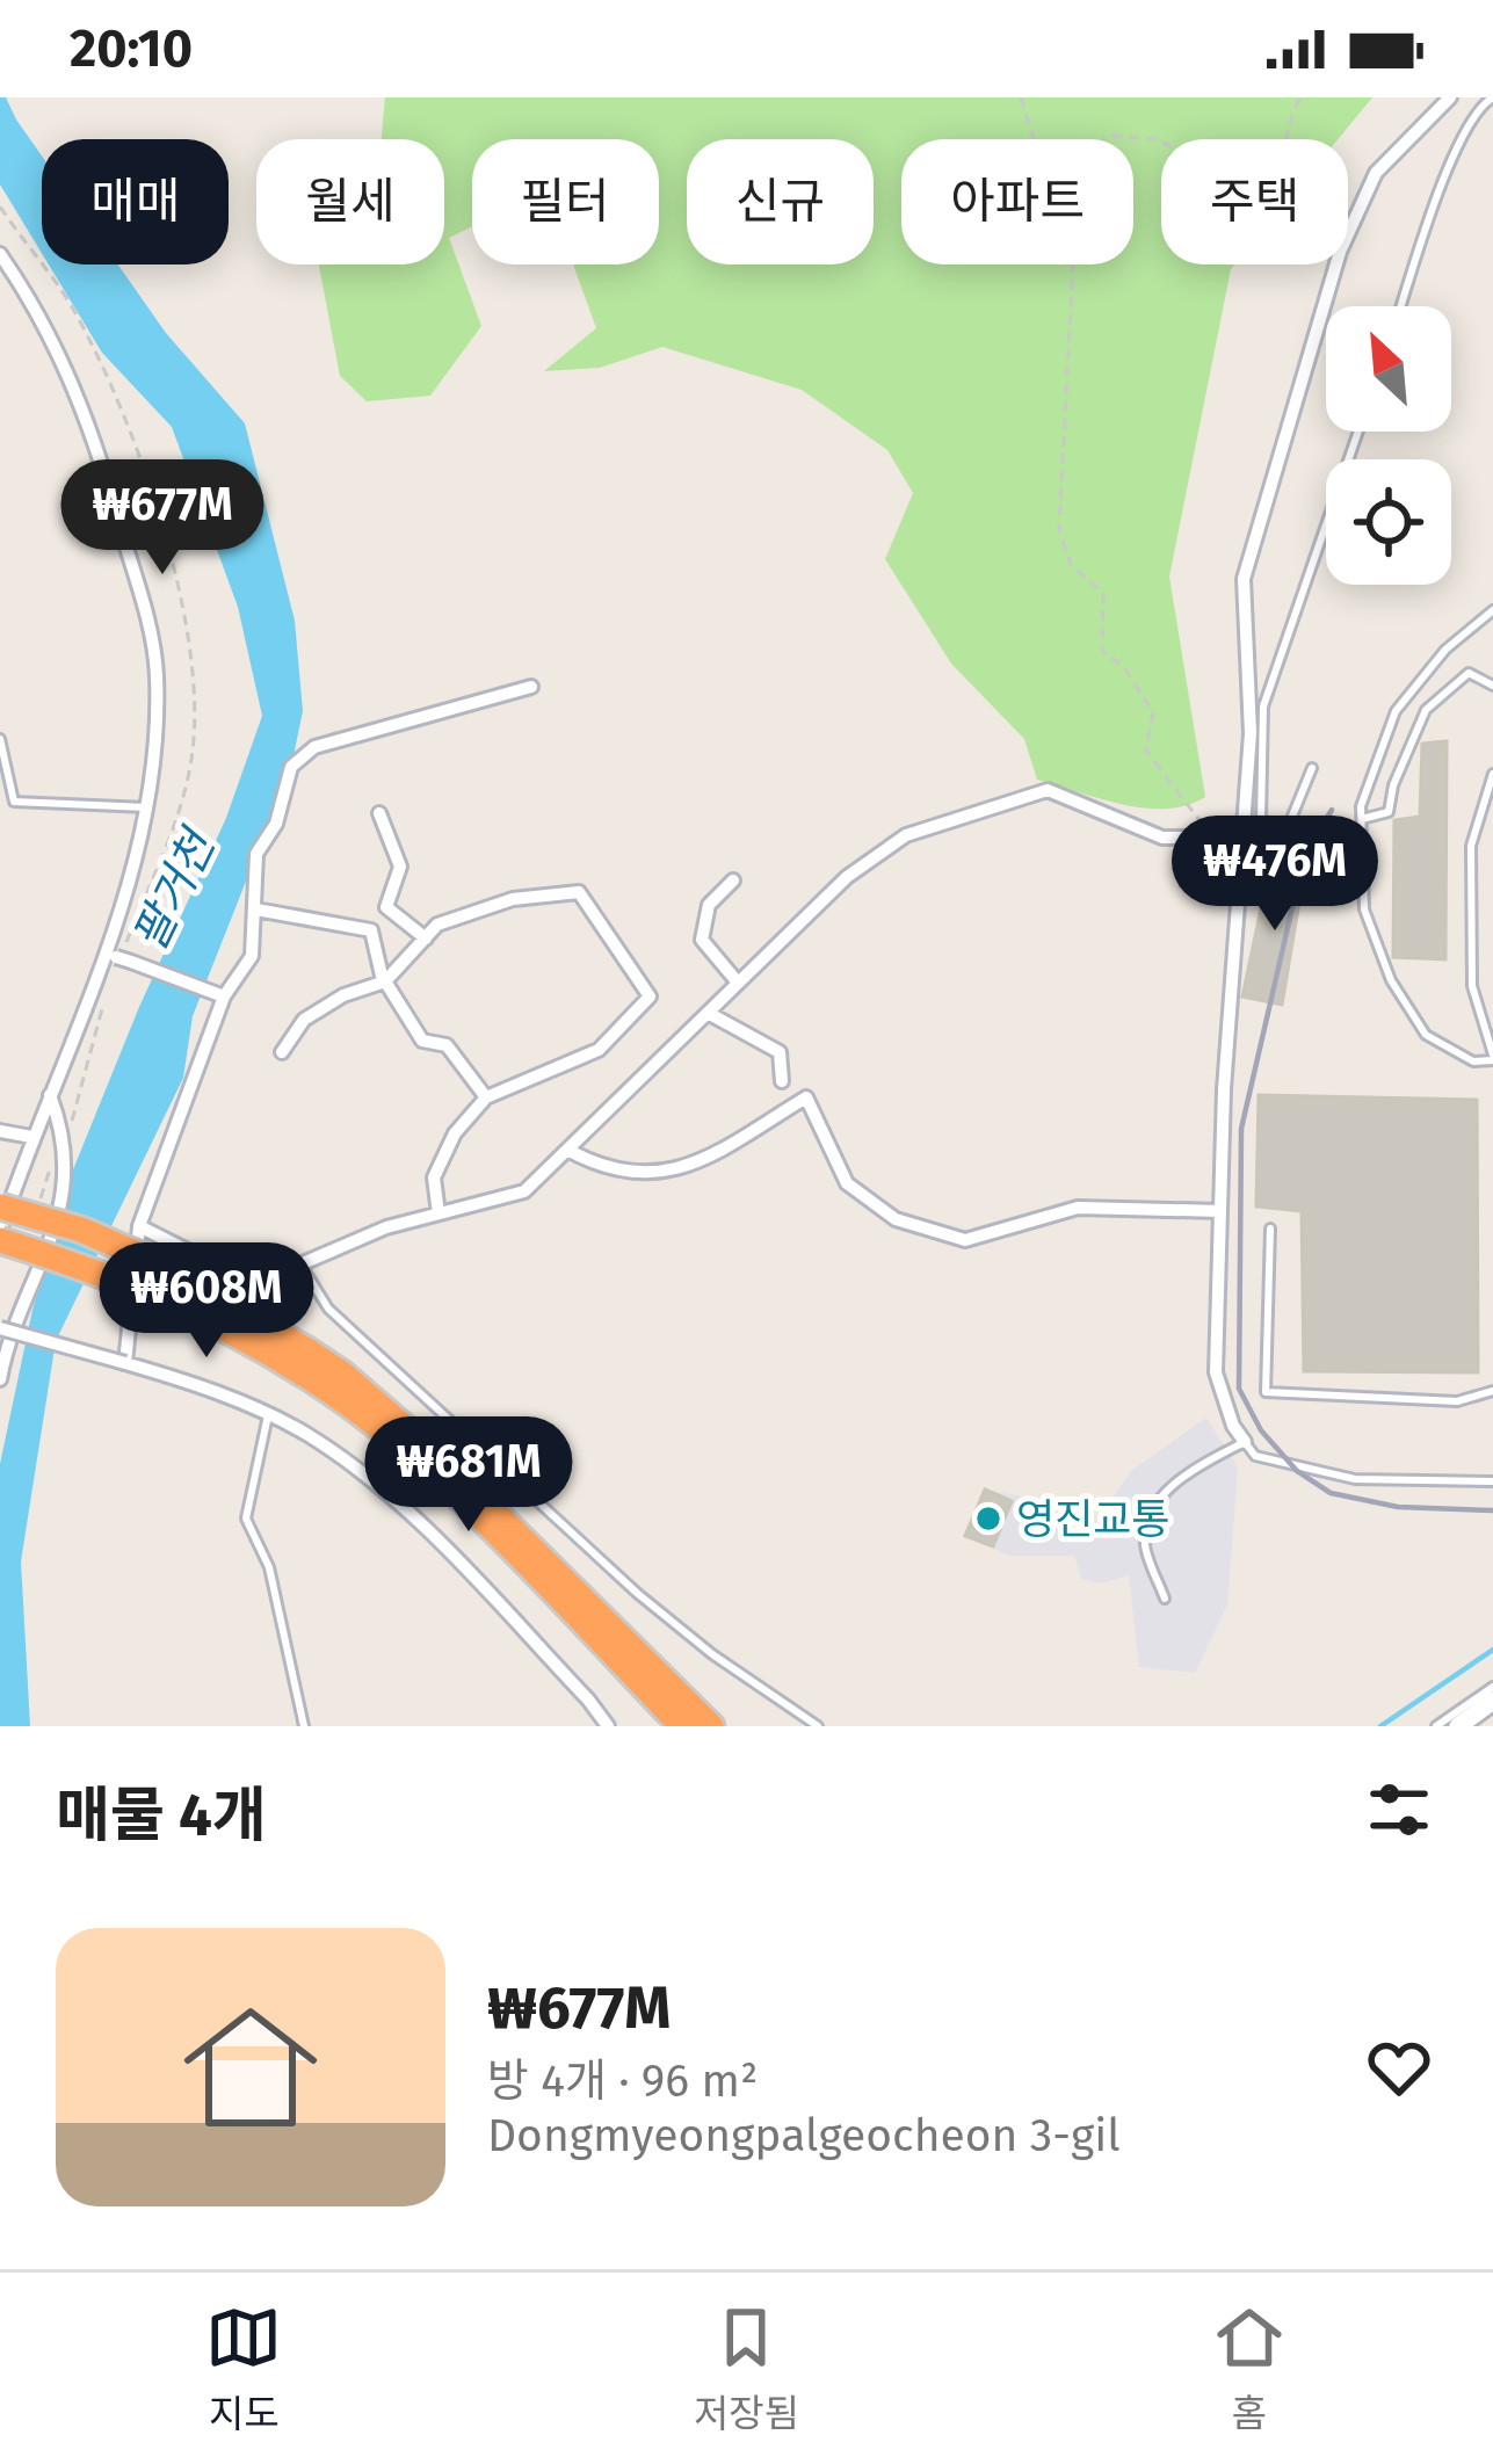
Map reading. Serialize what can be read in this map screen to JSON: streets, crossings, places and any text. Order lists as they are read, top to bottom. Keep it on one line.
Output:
{"water":["팔거천"],"places":["영진교통"],"north":"top left","page":{"status":"20:10","chip":["매매","월세","필터","신규","아파트","주택"],"price":["₩677M","₩476M","₩608M","₩681M"],"heading":"매물 4개","list":[{"name":"₩677M","note":"방 4개 · 96 m² · Dongmyeongpalgeocheon 3-gil"}],"tabs":["지도","저장됨","홈"]}}
